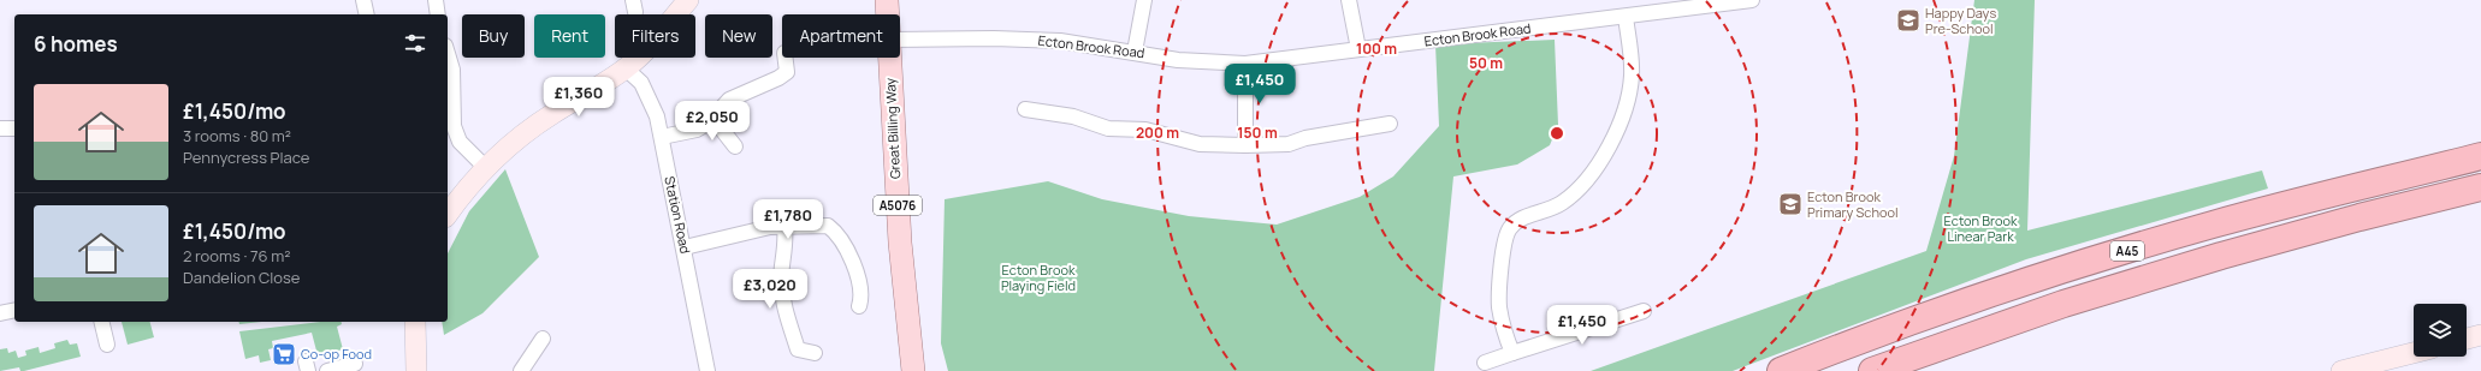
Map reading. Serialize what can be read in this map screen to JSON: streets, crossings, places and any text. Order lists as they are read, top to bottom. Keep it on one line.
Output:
{"streets":{"highway":["A45"],"main road":["Great Billing Way","A5076"],"street":["Ecton Brook Road","Station Road"]},"parks":["Ecton Brook Linear Park","Ecton Brook Playing Field"],"places":{"school or university":["Happy Days Pre-School","Ecton Brook Primary School"],"supermarket":["Co-op Food"]},"page":{"chip":["Buy","Rent","Filters","New","Apartment"],"heading":"6 homes","price":["£1,450","£1,360","£2,050","£1,780","£3,020","£1,450"],"list":[{"name":"£1,450/mo","note":"3 rooms · 80 m² · Pennycress Place"},{"name":"£1,450/mo","note":"2 rooms · 76 m² · Dandelion Close"}]},"rings":["100 m","50 m","150 m","200 m"]}
